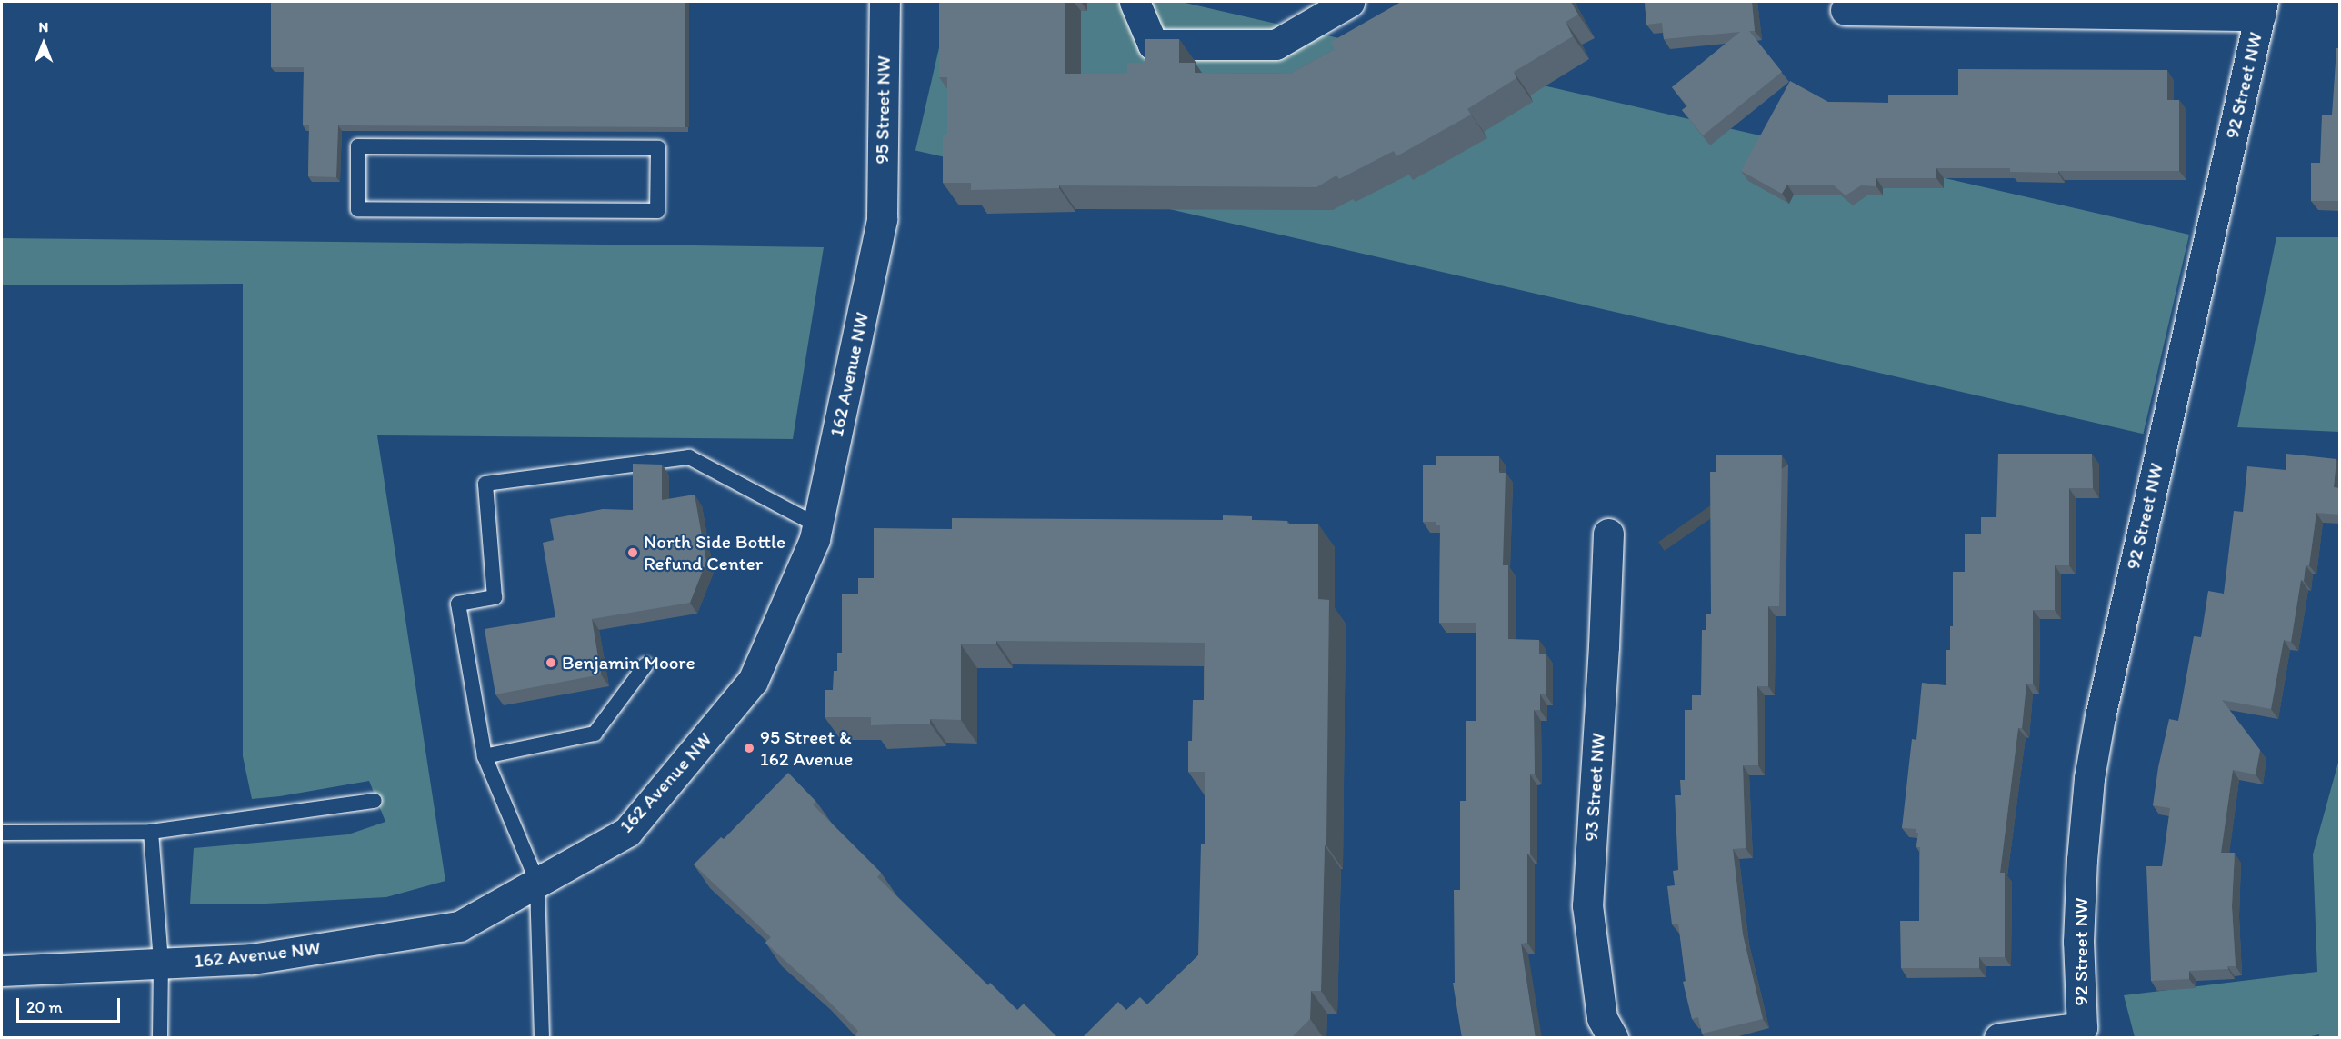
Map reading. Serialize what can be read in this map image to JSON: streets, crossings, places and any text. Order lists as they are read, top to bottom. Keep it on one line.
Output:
{"streets":{"street":["92 Street NW","95 Street NW","162 Avenue NW","93 Street NW"]},"crossings":[["95 Street NW","162 Avenue NW"]],"places":["North Side Bottle Refund Center","Benjamin Moore","95 Street & 162 Avenue"],"scale_bar":"20 m","north":"top"}
